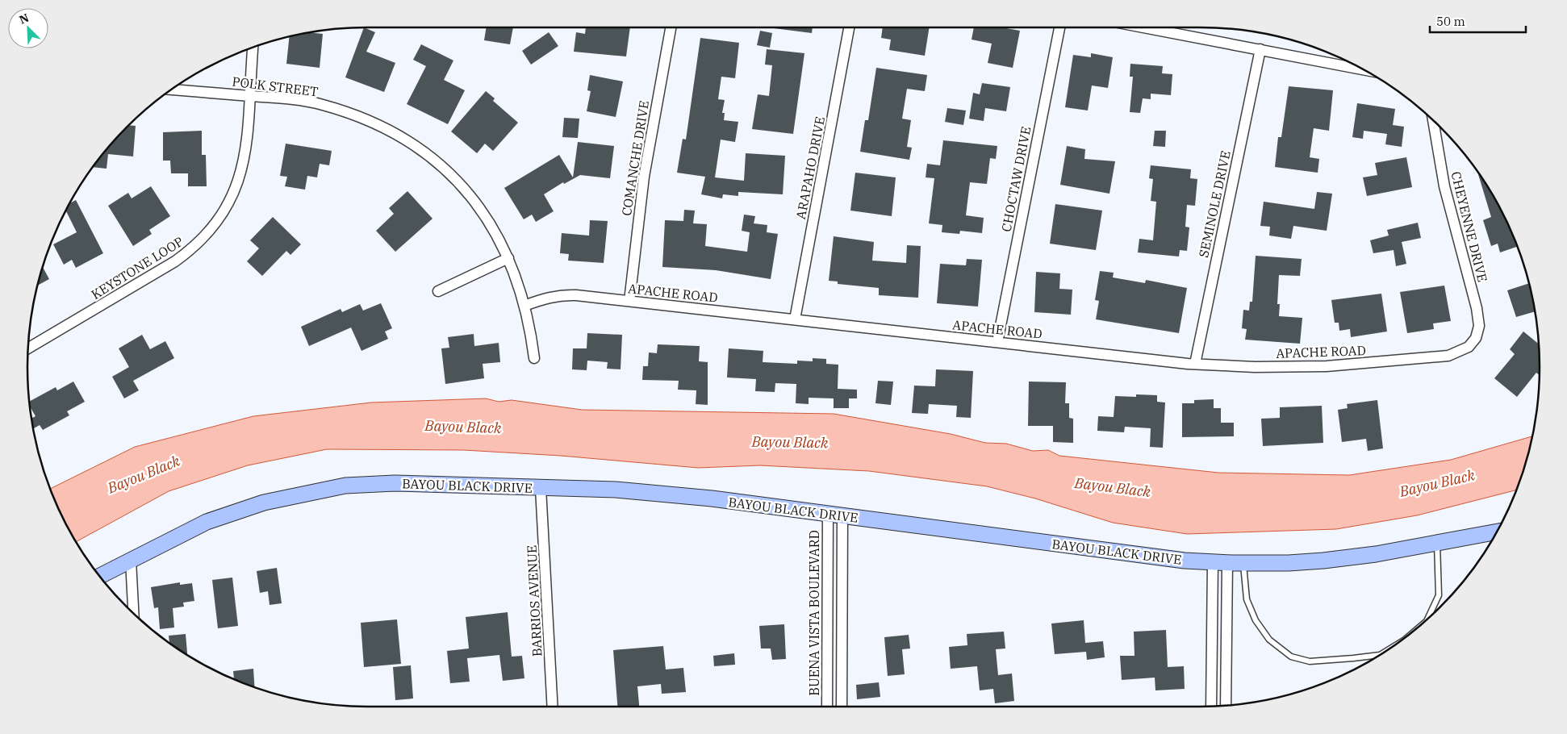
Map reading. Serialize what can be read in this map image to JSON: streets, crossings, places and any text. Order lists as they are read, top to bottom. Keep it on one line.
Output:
{"streets":{"main road":["BAYOU BLACK DRIVE"],"street":["POLK STREET","COMANCHE DRIVE","ARAPAHO DRIVE","CHOCTAW DRIVE","SEMINOLE DRIVE","CHEYENNE DRIVE","KEYSTONE LOOP","APACHE ROAD","BARRIOS AVENUE","BUENA VISTA BOULEVARD"]},"crossings":[["POLK STREET","KEYSTONE LOOP"],["POLK STREET","APACHE ROAD"],["COMANCHE DRIVE","APACHE ROAD"],["ARAPAHO DRIVE","APACHE ROAD"],["CHOCTAW DRIVE","APACHE ROAD"],["SEMINOLE DRIVE","APACHE ROAD"],["CHEYENNE DRIVE","APACHE ROAD"],["BAYOU BLACK DRIVE","BARRIOS AVENUE"],["BAYOU BLACK DRIVE","BUENA VISTA BOULEVARD"]],"water":["Bayou Black"],"scale_bar":"50 m","north":"top left"}
